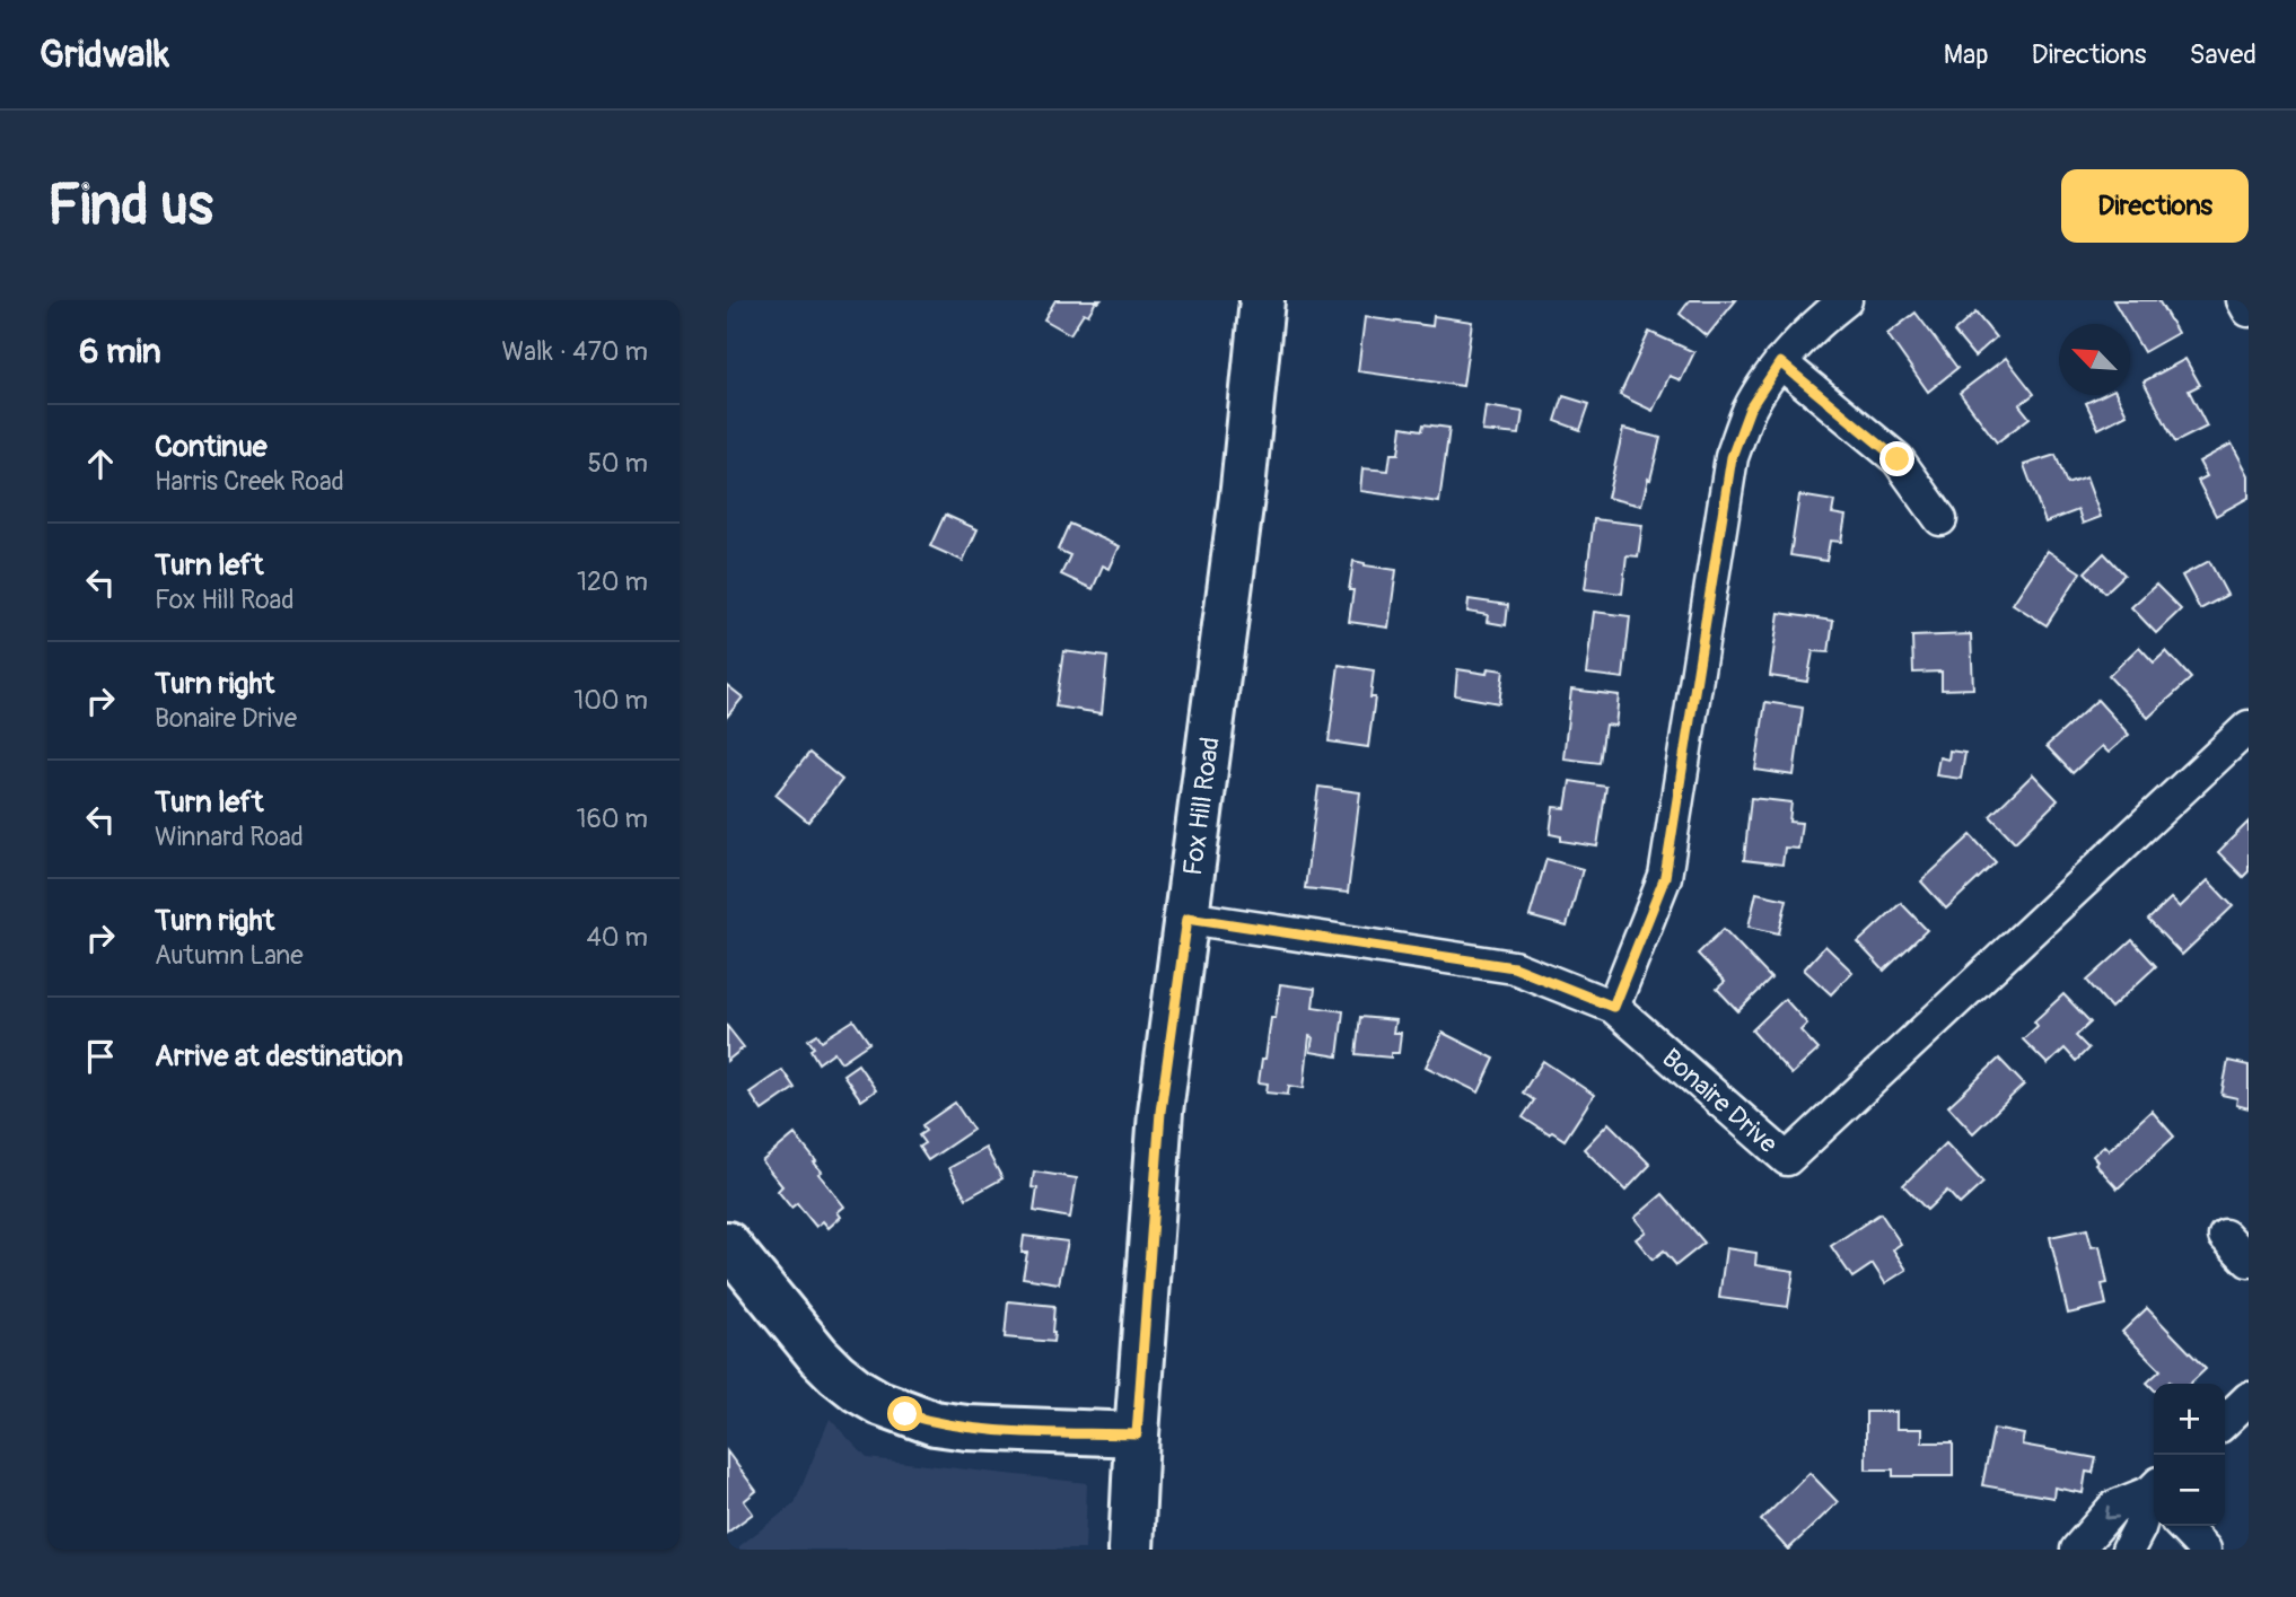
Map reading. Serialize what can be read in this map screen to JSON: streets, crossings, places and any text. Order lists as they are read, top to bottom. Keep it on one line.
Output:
{"streets":{"main road":["Fox Hill Road"],"street":["Bonaire Drive"]},"crossings":[["Fox Hill Road","Bonaire Drive"]],"north":"top left","page":{"header":"Gridwalk","nav":["Map","Directions","Saved"],"buttons":"Directions","title":"Find us","heading":["6 min","Walk · 470 m"],"list":[["Continue","Harris Creek Road","50 m"],["Turn left","Fox Hill Road","120 m"],["Turn right","Bonaire Drive","100 m"],["Turn left","Winnard Road","160 m"],["Turn right","Autumn Lane","40 m"],"Arrive at destination"],"map_buttons":["+","−"]}}
